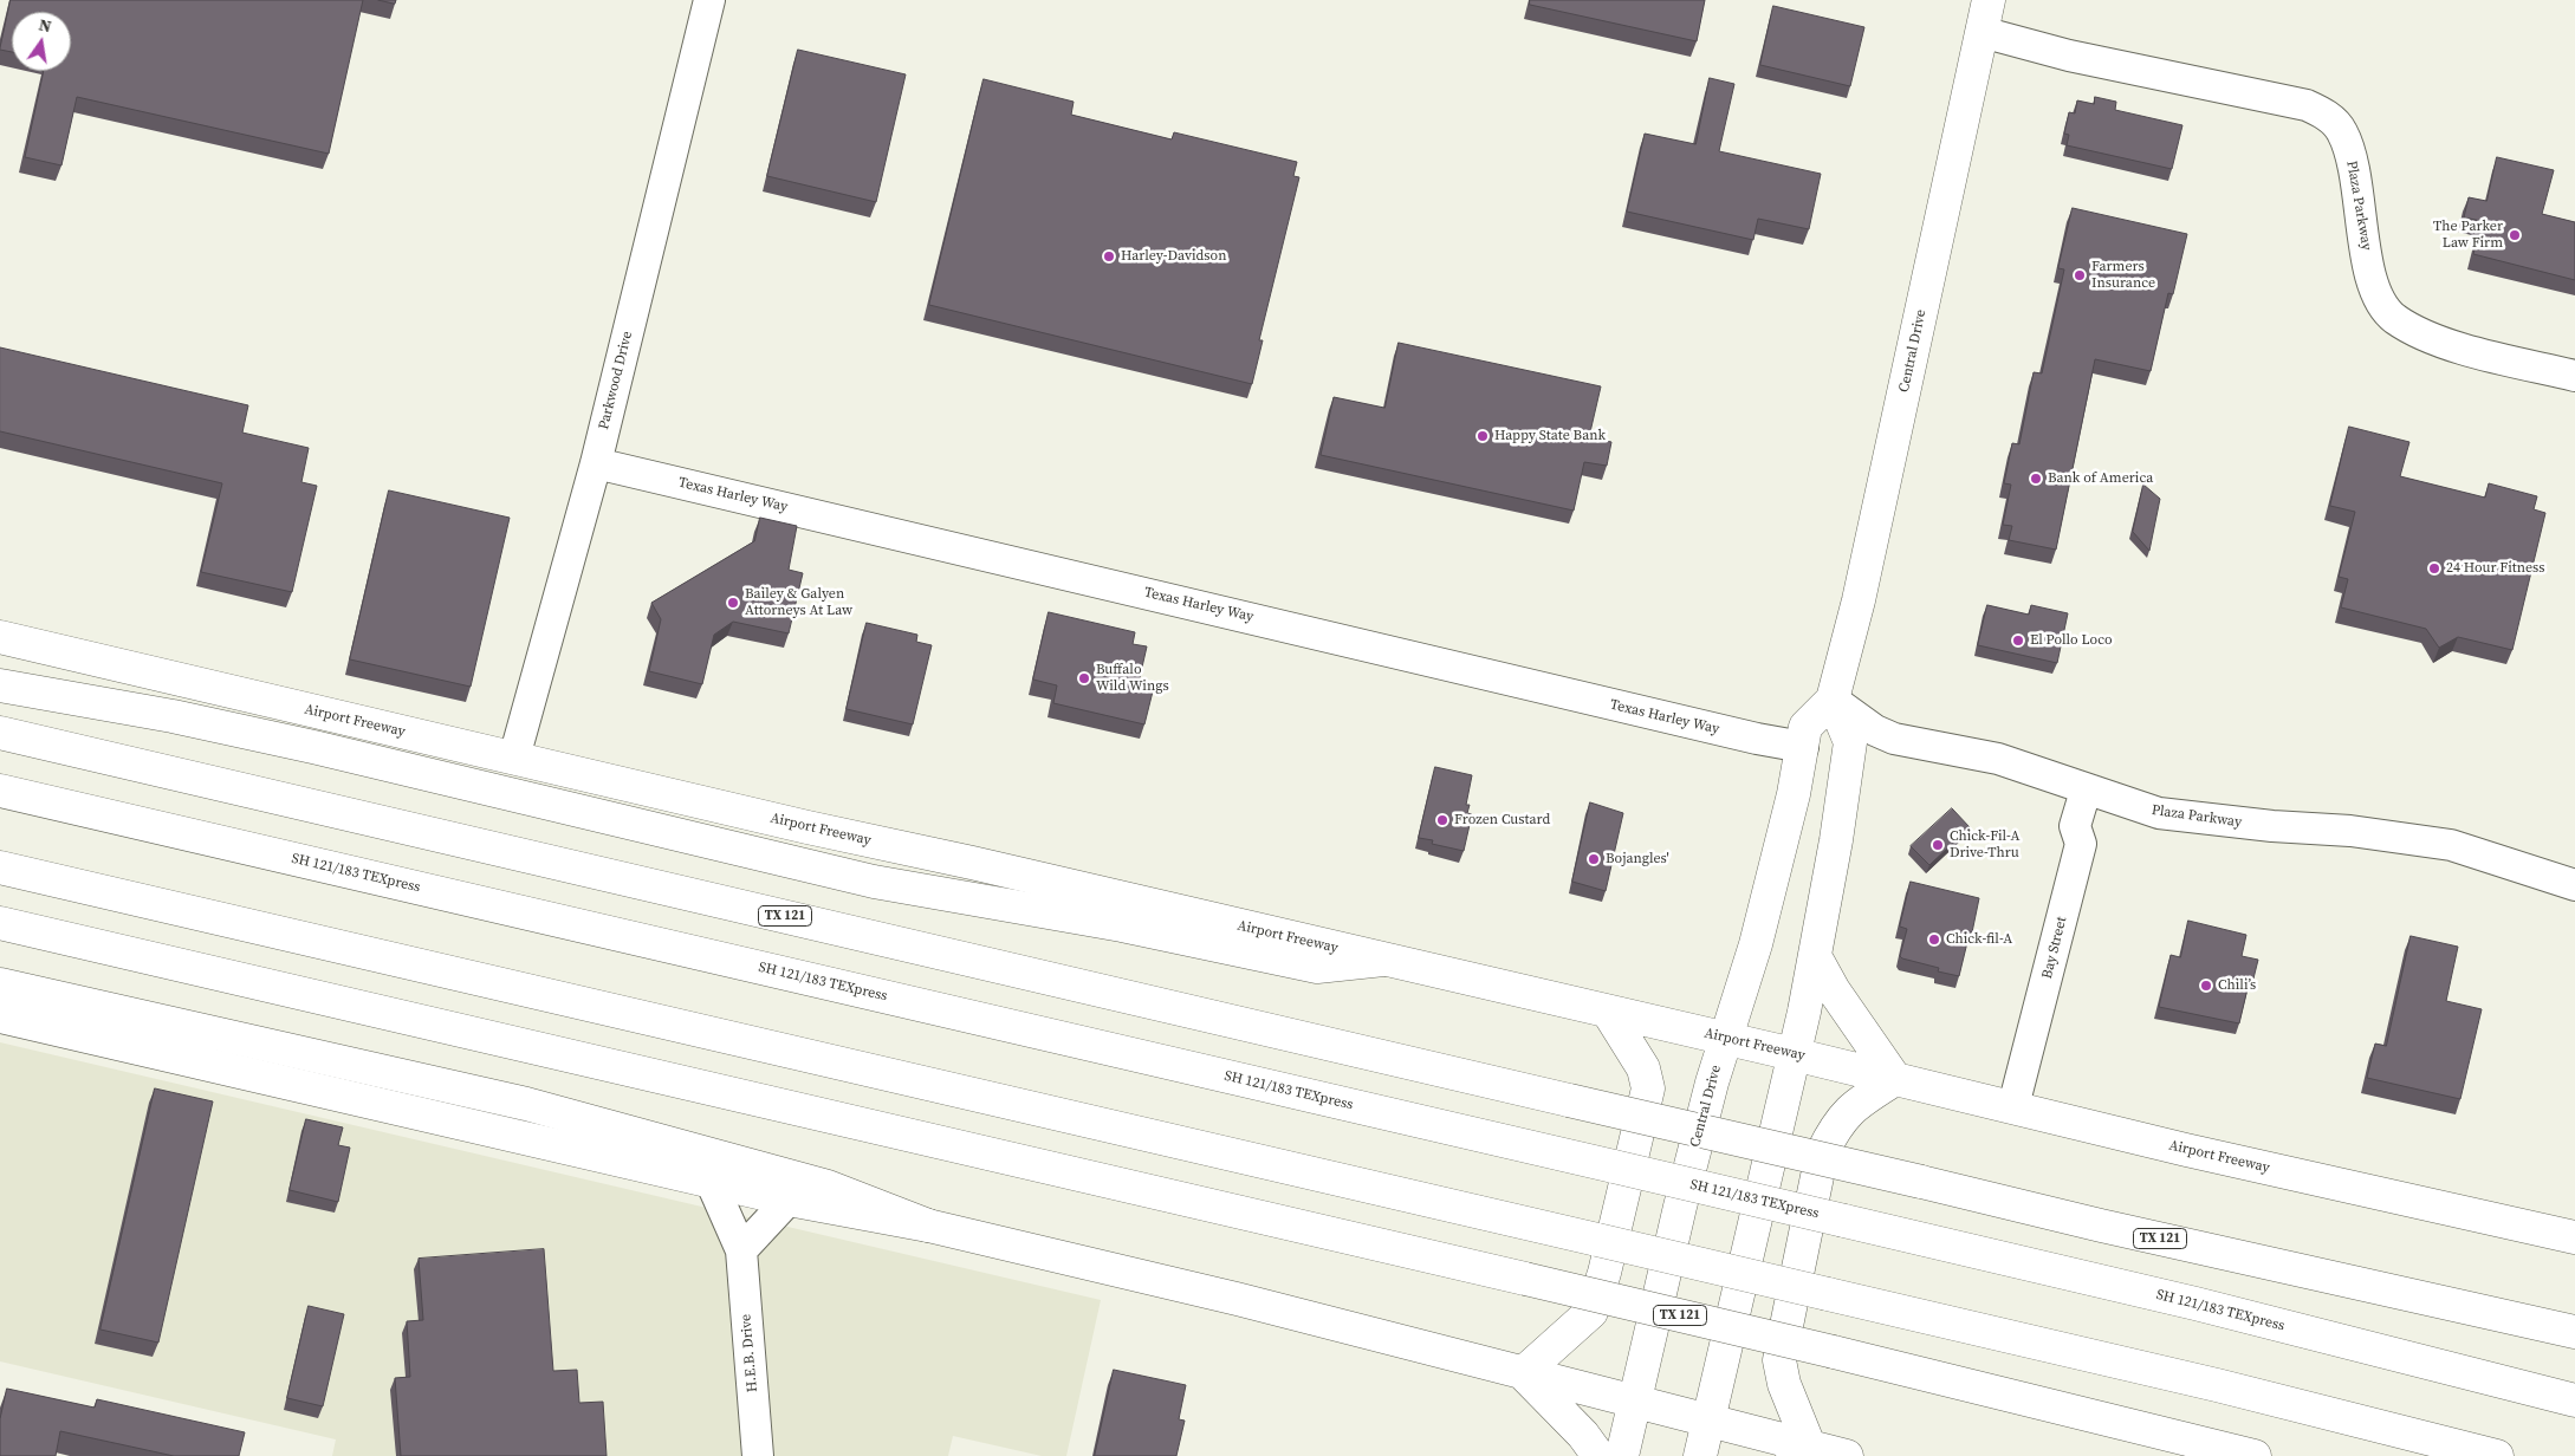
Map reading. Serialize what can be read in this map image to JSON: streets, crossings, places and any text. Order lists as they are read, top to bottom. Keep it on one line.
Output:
{"streets":{"main road":["Central Drive","Airport Freeway","SH 121/183 TEXpress","TX 121"],"street":["Plaza Parkway","Parkwood Drive","Texas Harley Way","Bay Street","H.E.B. Drive"]},"crossings":[["Plaza Parkway","Central Drive"],["Plaza Parkway","Bay Street"],["Central Drive","Texas Harley Way"],["Central Drive","Airport Freeway"],["Parkwood Drive","Texas Harley Way"],["Parkwood Drive","Airport Freeway"],["Airport Freeway","Bay Street"]],"places":["The Parker Law Firm","Harley-Davidson","Farmers Insurance","Happy State Bank","Bank of America","24 Hour Fitness","Bailey & Galyen Attorneys At Law","El Pollo Loco","Buffalo Wild Wings","Frozen Custard","Chick-Fil-A Drive-Thru","Bojangles'","Chick-fil-A","Chili’s"],"north":"top"}
